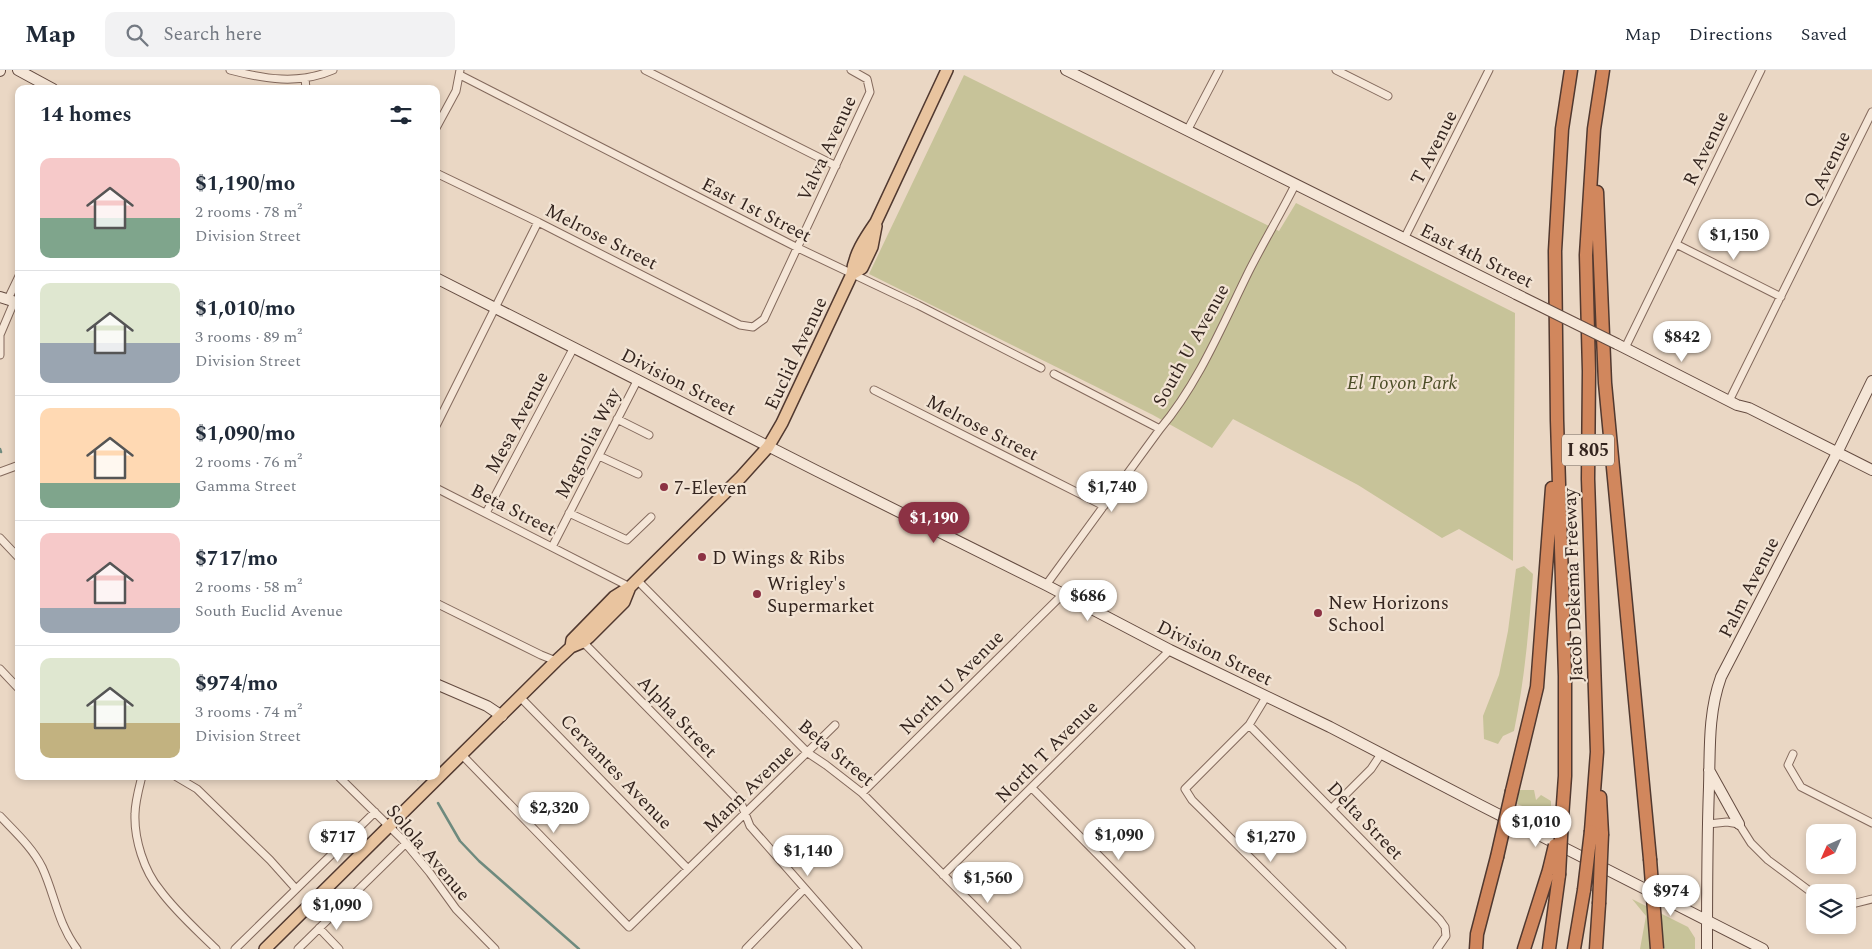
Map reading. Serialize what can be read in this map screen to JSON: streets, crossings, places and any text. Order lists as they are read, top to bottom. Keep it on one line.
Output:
{"streets":{"highway":["I 805","Jacob Dekema Freeway"],"main road":["Euclid Avenue"],"street":["T Avenue","Valva Avenue","R Avenue","Q Avenue","East 1st Street","Melrose Street","East 4th Street","South U Avenue","Division Street","Mesa Avenue","Magnolia Way","Beta Street","Palm Avenue","North U Avenue","Alpha Street","North T Avenue","Cervantes Avenue","Mann Avenue","Delta Street","Solola Avenue"]},"crossings":[["T Avenue","East 4th Street"],["Valva Avenue","East 1st Street"],["Valva Avenue","Melrose Street"],["R Avenue","East 4th Street"],["Q Avenue","East 4th Street"],["East 1st Street","Euclid Avenue"],["Melrose Street","South U Avenue"],["East 4th Street","South U Avenue"],["East 4th Street","Palm Avenue"],["South U Avenue","Division Street"],["Euclid Avenue","Division Street"],["Euclid Avenue","Beta Street"],["Division Street","Mesa Avenue"],["Division Street","Magnolia Way"],["Division Street","Palm Avenue"],["Division Street","North U Avenue"],["Division Street","North T Avenue"],["Mesa Avenue","Beta Street"],["Magnolia Way","Beta Street"],["Beta Street","North U Avenue"],["Beta Street","North T Avenue"],["Beta Street","Mann Avenue"],["Alpha Street","Mann Avenue"],["Cervantes Avenue","Mann Avenue"]],"parks":["El Toyon Park"],"places":["7-Eleven","D Wings & Ribs","Wrigley's Supermarket","New Horizons School"],"north":"bottom left","page":{"header":"Map","search":"Search here","nav":["Map","Directions","Saved"],"heading":"14 homes","list":[{"name":"$1,190/mo","note":"2 rooms · 78 m² · Division Street"},{"name":"$1,010/mo","note":"3 rooms · 89 m² · Division Street"},{"name":"$1,090/mo","note":"2 rooms · 76 m² · Gamma Street"},{"name":"$717/mo","note":"2 rooms · 58 m² · South Euclid Avenue"},{"name":"$974/mo","note":"3 rooms · 74 m² · Division Street"}],"price":["$1,150","$842","$1,740","$1,190","$686","$2,320","$1,010","$1,090","$717","$1,270","$1,140","$1,560","$974","$1,090"]}}
